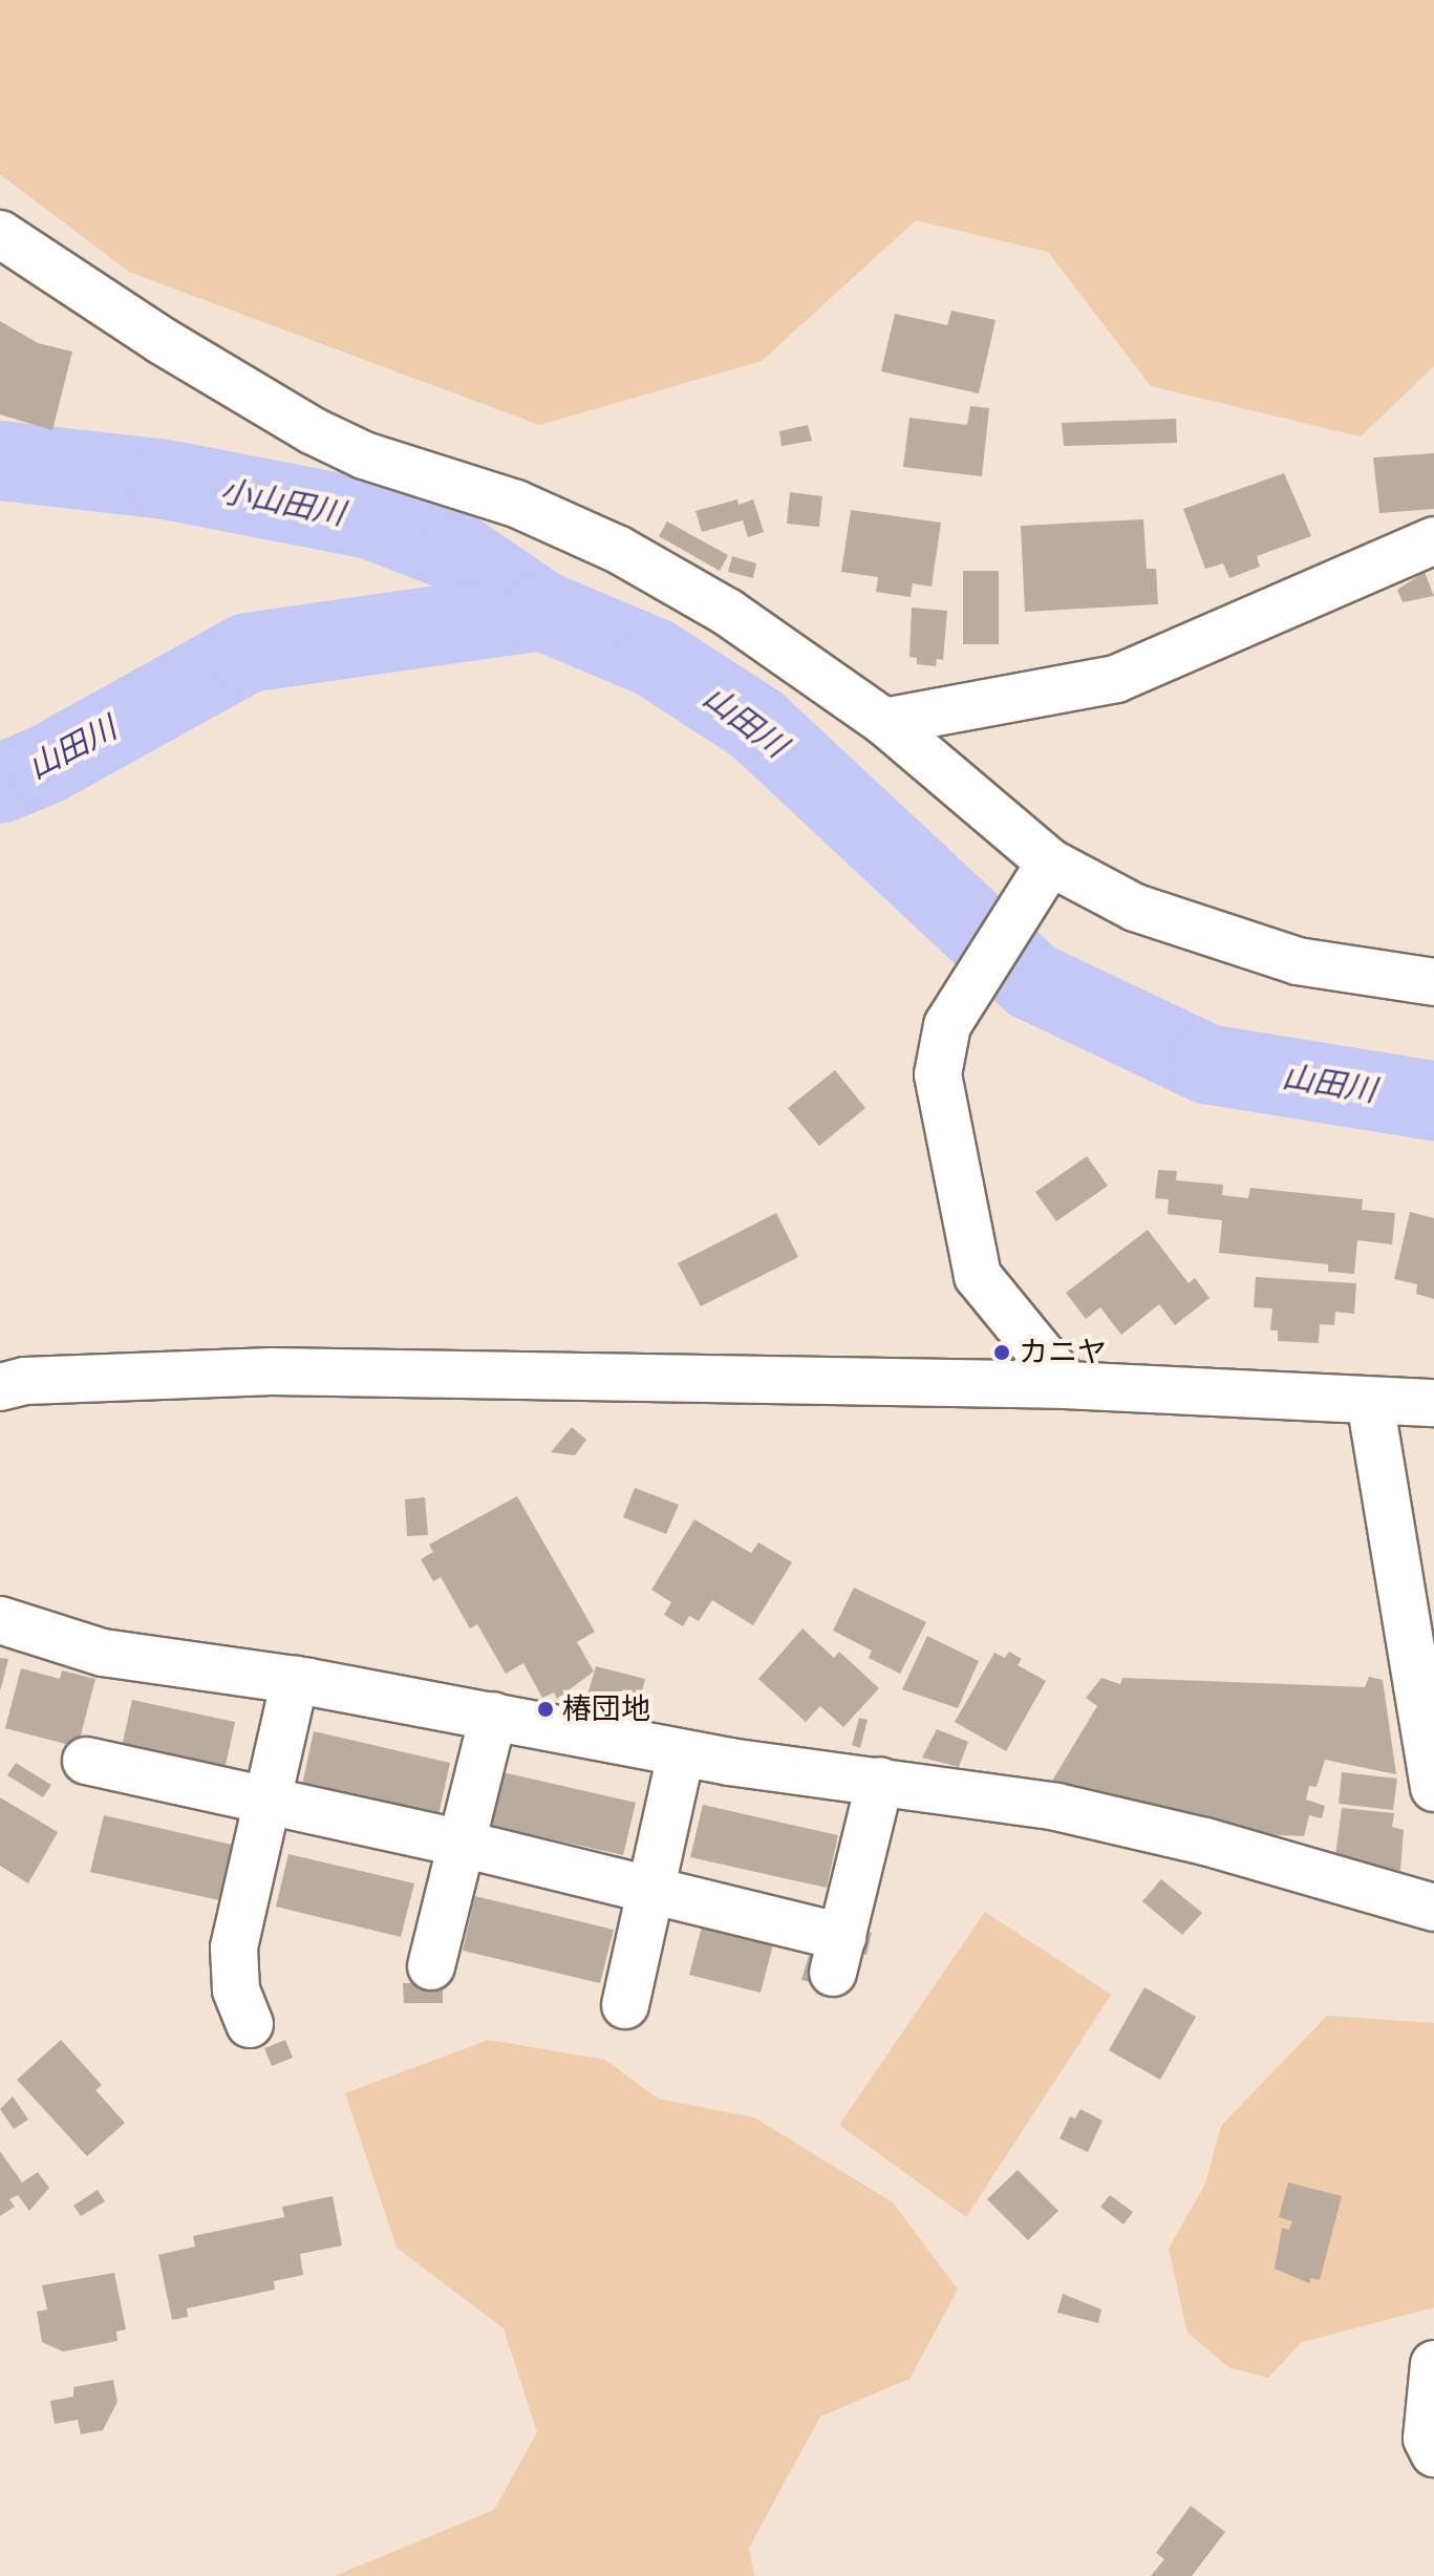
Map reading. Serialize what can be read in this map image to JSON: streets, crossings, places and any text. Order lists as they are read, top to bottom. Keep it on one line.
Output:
{"water":["小山田川","山田川"],"places":["カニヤ","椿団地"]}
